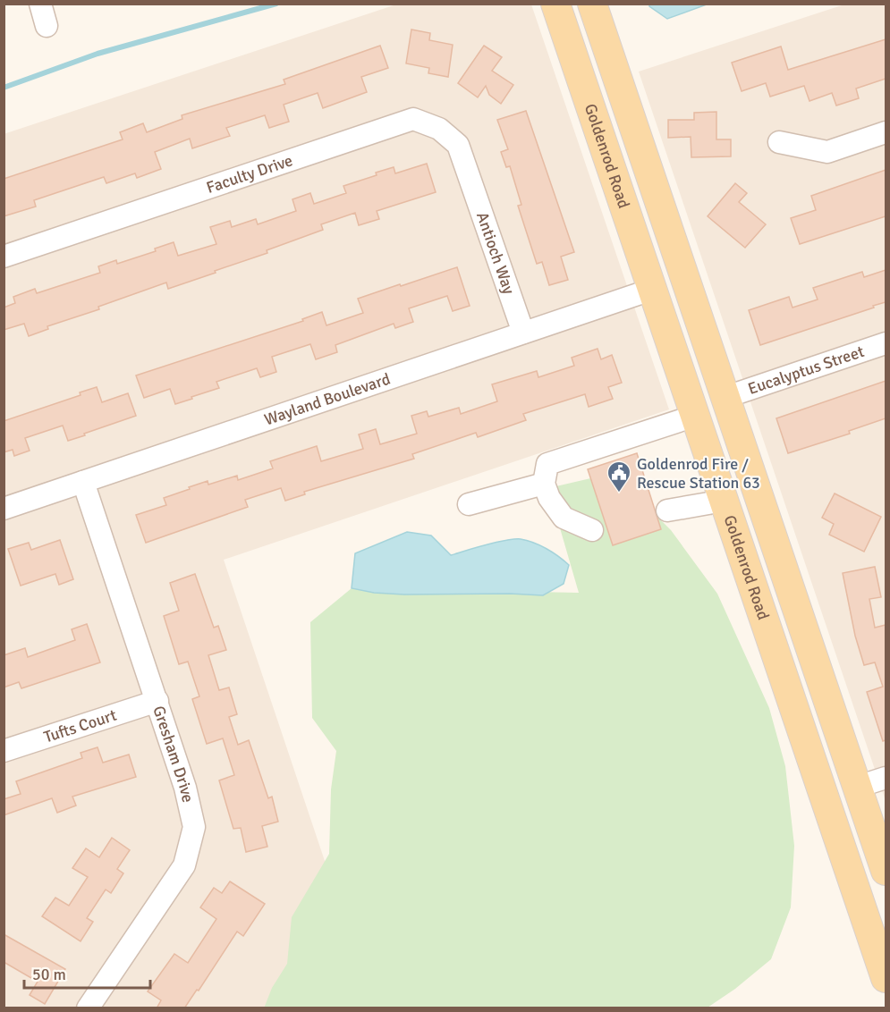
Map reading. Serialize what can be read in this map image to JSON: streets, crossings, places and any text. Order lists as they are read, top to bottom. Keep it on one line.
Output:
{"streets":{"main road":["Goldenrod Road"],"street":["Faculty Drive","Antioch Way","Eucalyptus Street","Wayland Boulevard","Tufts Court","Gresham Drive"]},"crossings":[["Goldenrod Road","Wayland Boulevard"],["Faculty Drive","Antioch Way"],["Antioch Way","Wayland Boulevard"],["Wayland Boulevard","Gresham Drive"],["Tufts Court","Gresham Drive"]],"places":{"public building":["Goldenrod Fire / Rescue Station 63"]},"scale_bar":"50 m"}
